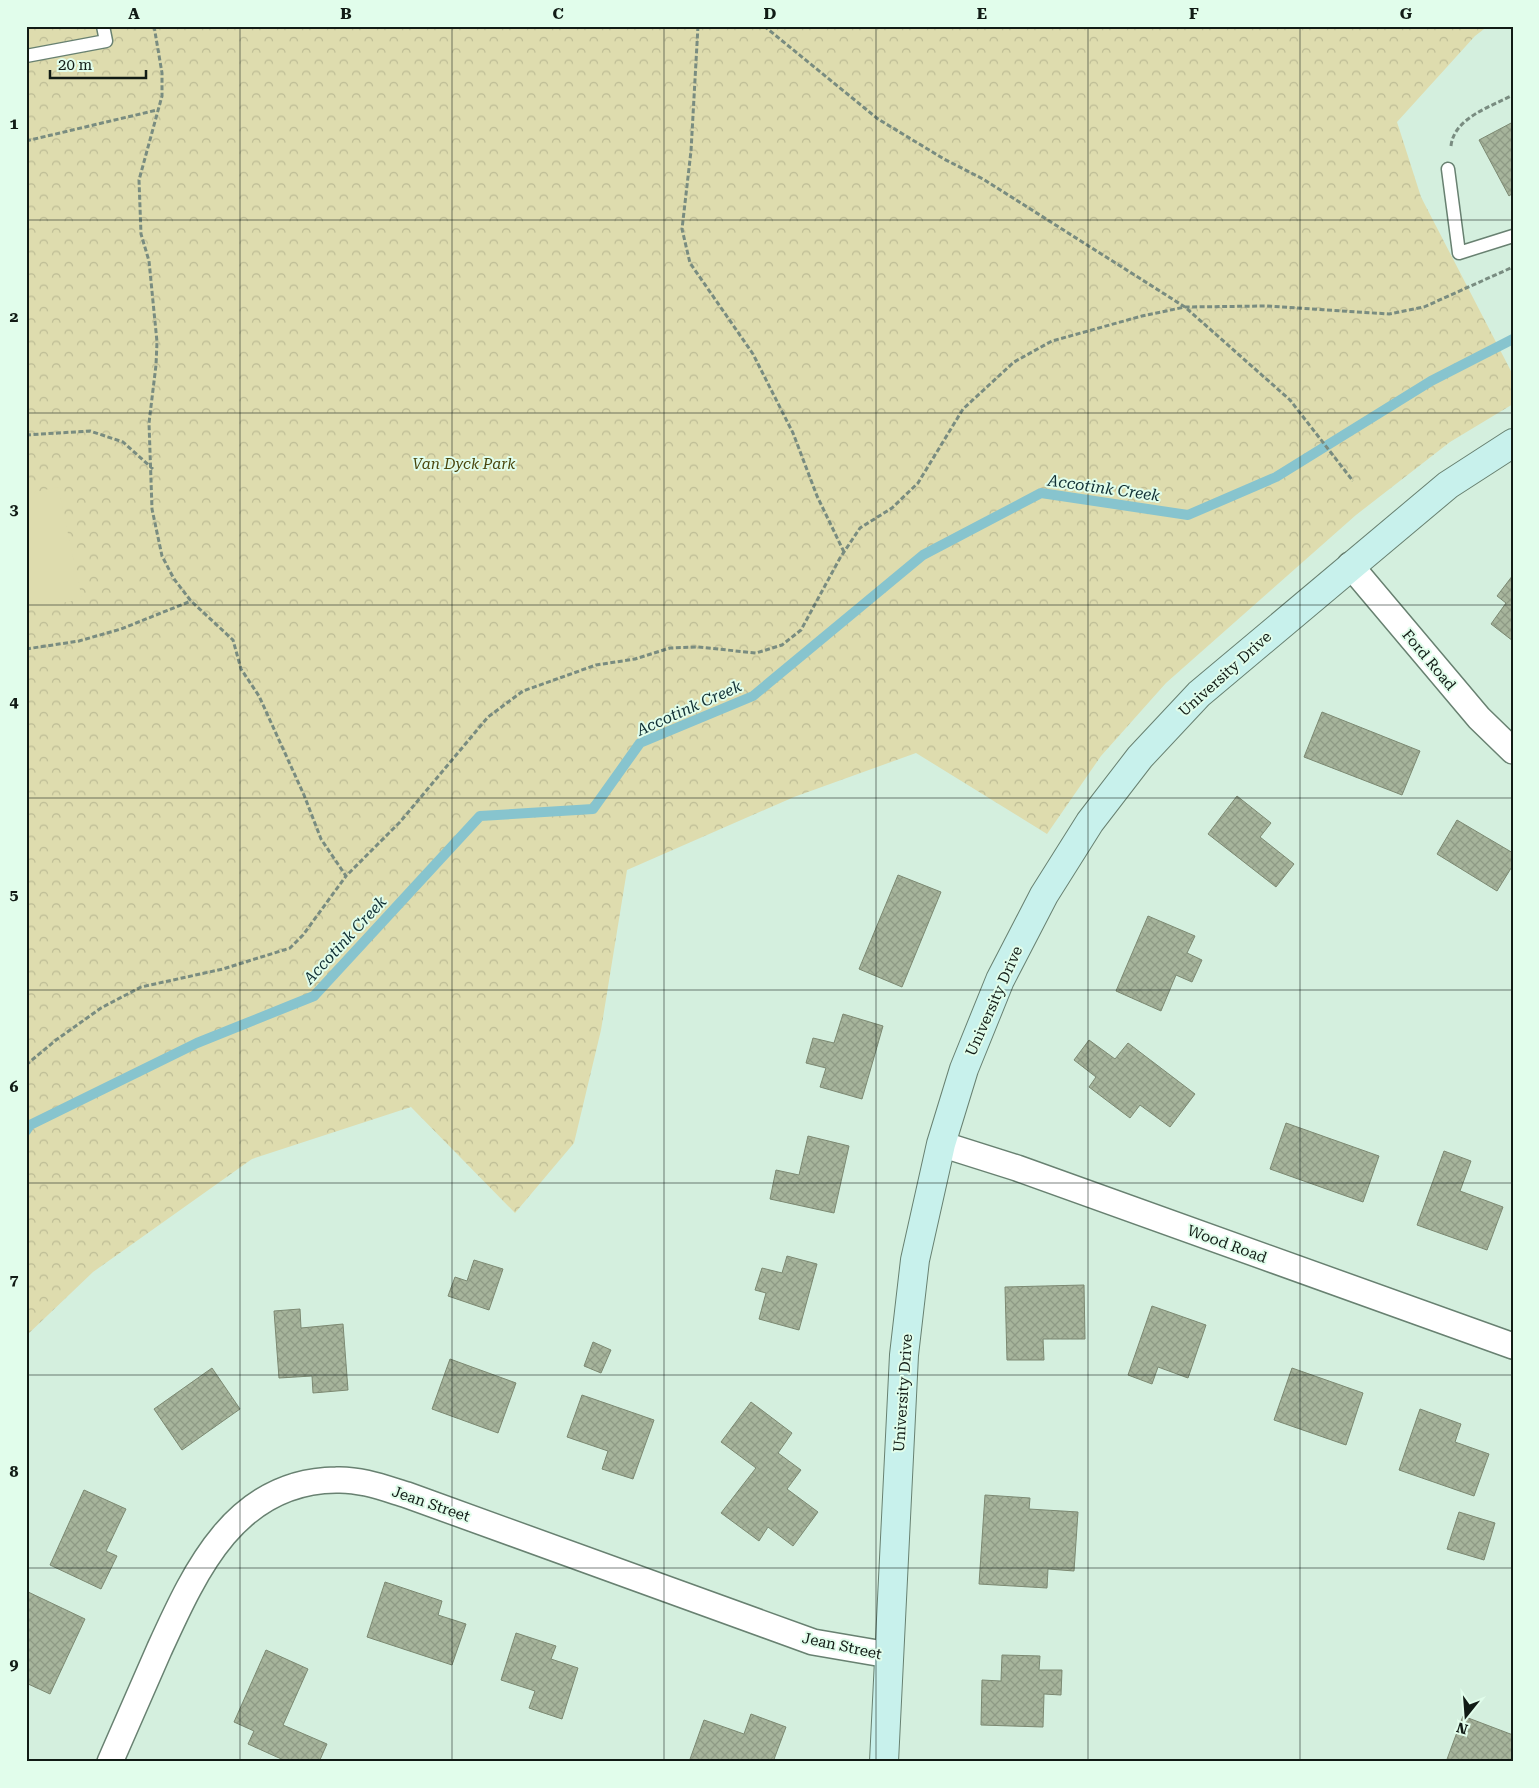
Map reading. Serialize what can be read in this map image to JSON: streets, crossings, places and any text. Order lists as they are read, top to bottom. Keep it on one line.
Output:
{"streets":{"street":["Ford Road","University Drive","Wood Road","Jean Street"]},"crossings":[["Ford Road","University Drive"],["University Drive","Wood Road"],["University Drive","Jean Street"]],"water":["Accotink Creek"],"parks":["Van Dyck Park"],"scale_bar":"20 m","north":"bottom","grid":{"columns":["A","B","C","D","E","F","G"],"rows":["1","2","3","4","5","6","7","8","9"]}}
